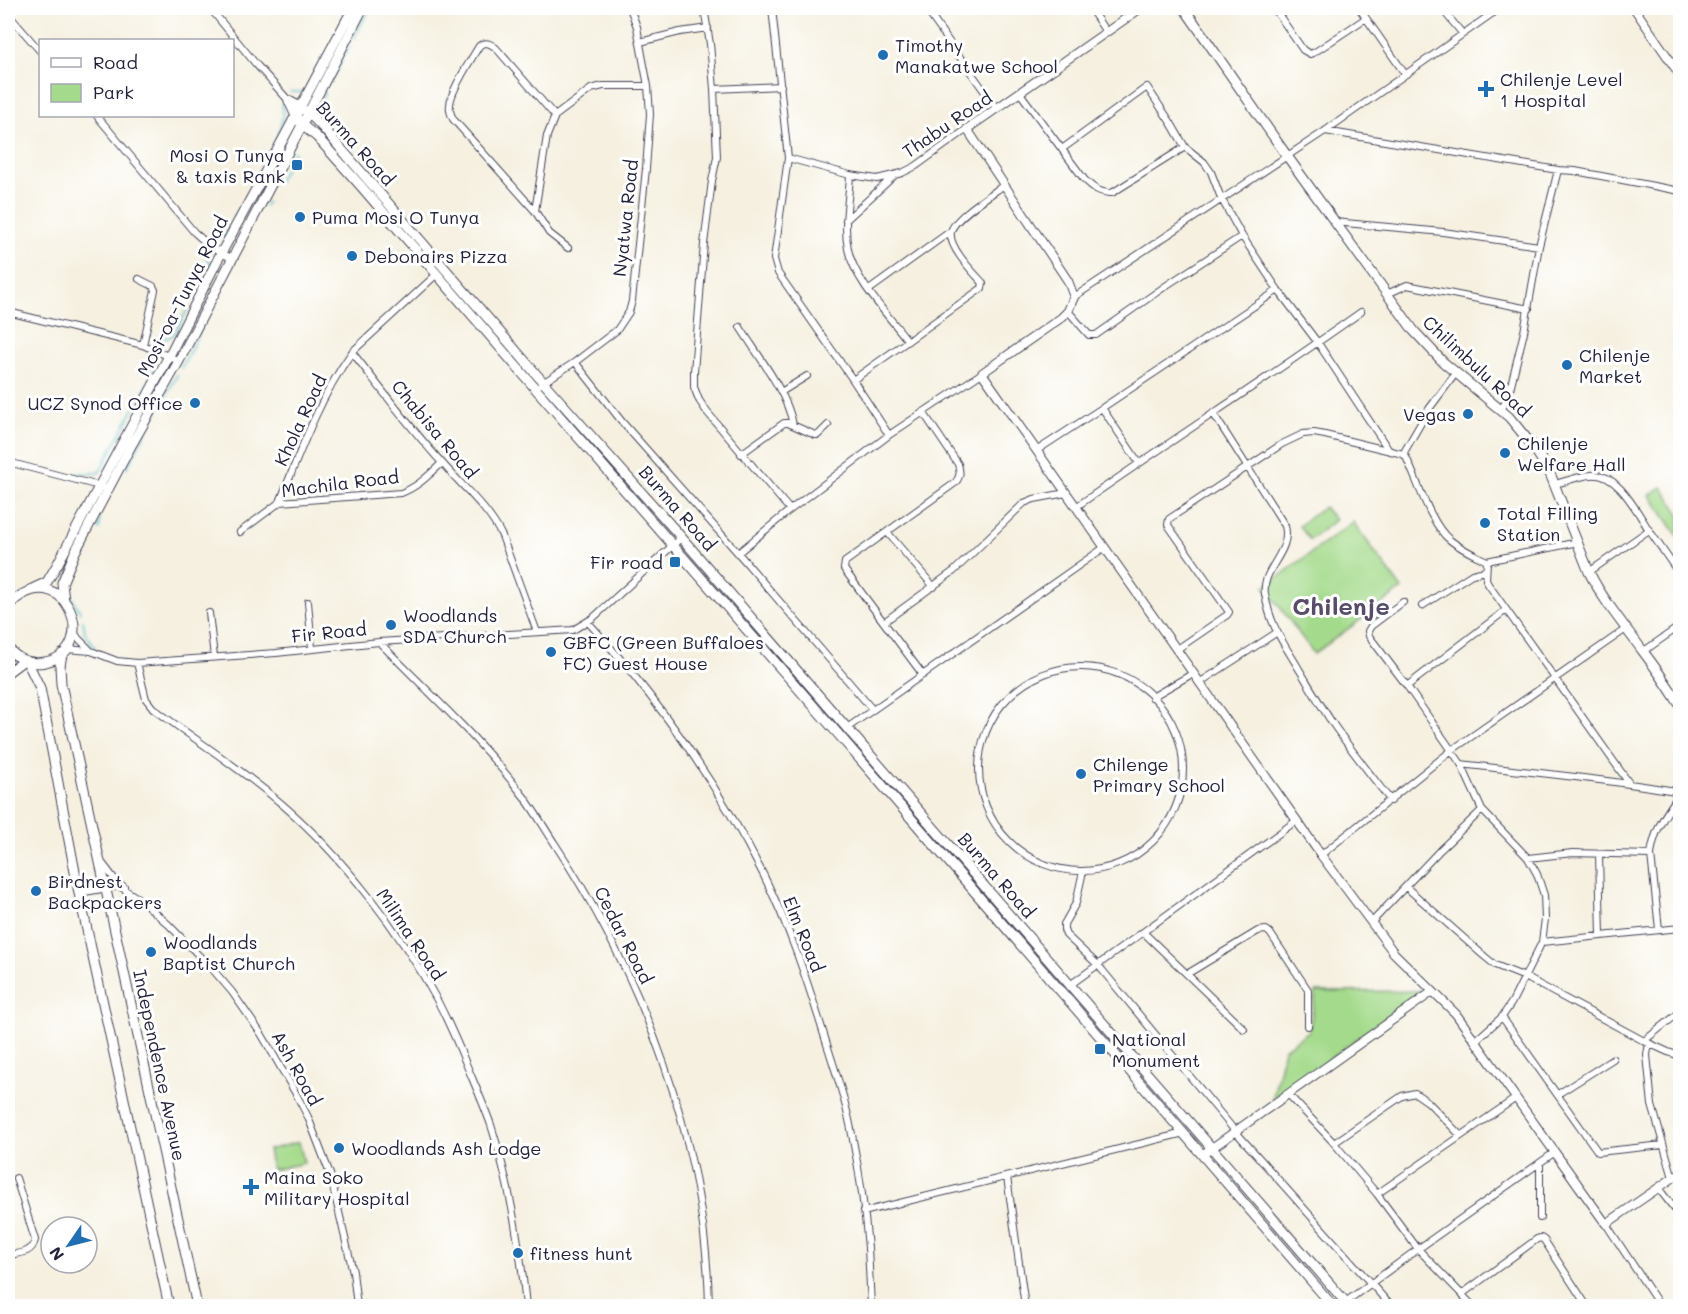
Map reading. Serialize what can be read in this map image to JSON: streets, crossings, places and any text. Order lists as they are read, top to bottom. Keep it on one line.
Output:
{"streets":{"main road":["Burma Road","Mosi-oa-Tunya Road","Chilimbulu Road","Independence Avenue"],"street":["Thabu Road","Nyatwa Road","Khola Road","Chabisa Road","Machila Road","Fir Road","Milima Road","Elm Road","Cedar Road","Ash Road"]},"crossings":[["Burma Road","Nyatwa Road"],["Burma Road","Mosi-oa-Tunya Road"],["Burma Road","Fir Road"],["Khola Road","Chabisa Road"],["Khola Road","Machila Road"],["Chabisa Road","Machila Road"],["Chabisa Road","Fir Road"],["Fir Road","Milima Road"],["Fir Road","Elm Road"],["Fir Road","Cedar Road"],["Fir Road","Independence Avenue"],["Independence Avenue","Ash Road"]],"districts":["Chilenje"],"places":{"other":["Timothy Manakatwe School","Puma Mosi O Tunya","Debonairs Pizza","Chilenje Market","UCZ Synod Office","Vegas","Chilenje Welfare Hall","Total Filling Station","Woodlands SDA Church","GBFC (Green Buffaloes FC) Guest House","Chilenge Primary School","Birdnest Backpackers","Woodlands Baptist Church","Woodlands Ash Lodge","fitness hunt"],"health":["Chilenje Level 1 Hospital","Maina Soko Military Hospital"],"transit":["Mosi O Tunya & taxis Rank","Fir road","National Monument"]},"legend":["Road","Park"],"north":"bottom left"}
